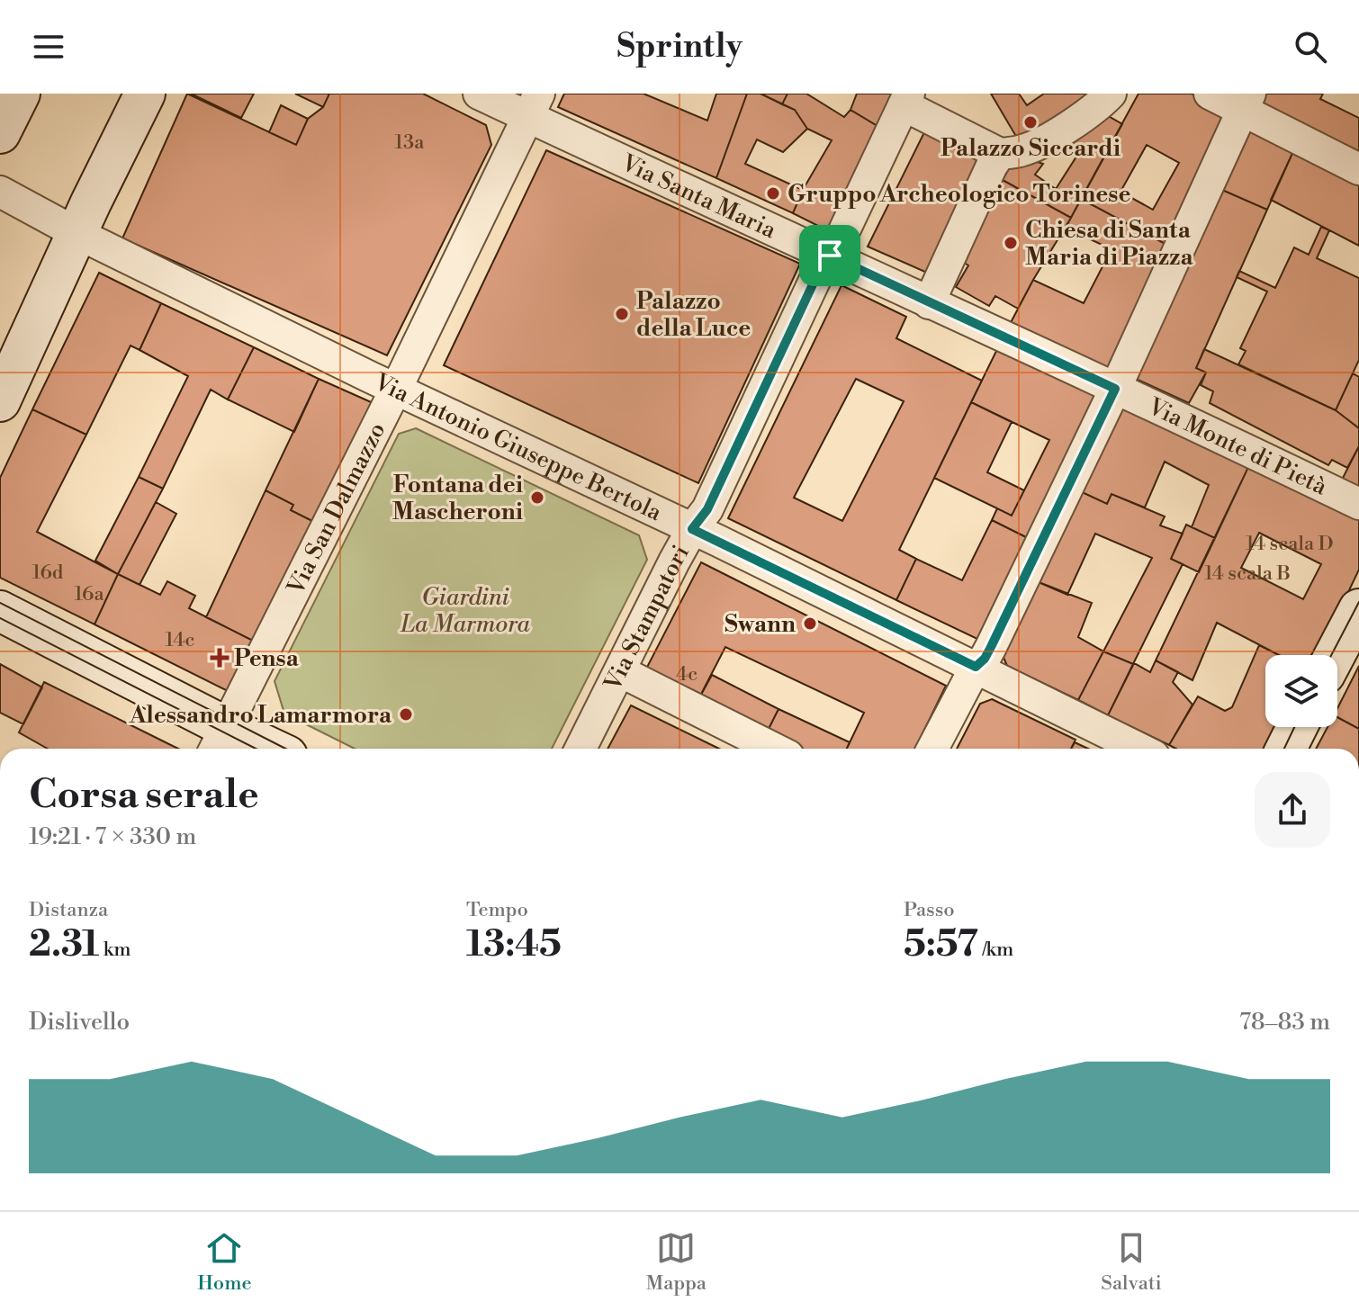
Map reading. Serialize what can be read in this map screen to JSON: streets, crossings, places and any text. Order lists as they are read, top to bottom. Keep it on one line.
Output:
{"streets":{"street":["Via Santa Maria","Via Monte di Pietà","Via Antonio Giuseppe Bertola","Via San Dalmazzo","Via Stampatori"]},"crossings":[["Via Santa Maria","Via Monte di Pietà"],["Via Santa Maria","Via San Dalmazzo"],["Via Santa Maria","Via Stampatori"],["Via Antonio Giuseppe Bertola","Via San Dalmazzo"],["Via Antonio Giuseppe Bertola","Via Stampatori"]],"parks":["Giardini La Marmora"],"places":{"other":["Palazzo Siccardi","Gruppo Archeologico Torinese","Chiesa di Santa Maria di Piazza","Palazzo della Luce","Fontana dei Mascheroni","Swann","Alessandro Lamarmora"],"health":["Pensa"]},"house_numbers":["13a","14 scala D","16d","14 scala B","16a","14c","4c"],"page":{"header":"Sprintly","heading":["Corsa serale","19:21 · 7 × 330 m"],"stats":[["Distanza","2.31 km"],["Tempo","13:45"],["Passo","5:57 /km"]],"chart":["Dislivello","78–83 m"],"tabs":["Home","Mappa","Salvati"]}}
